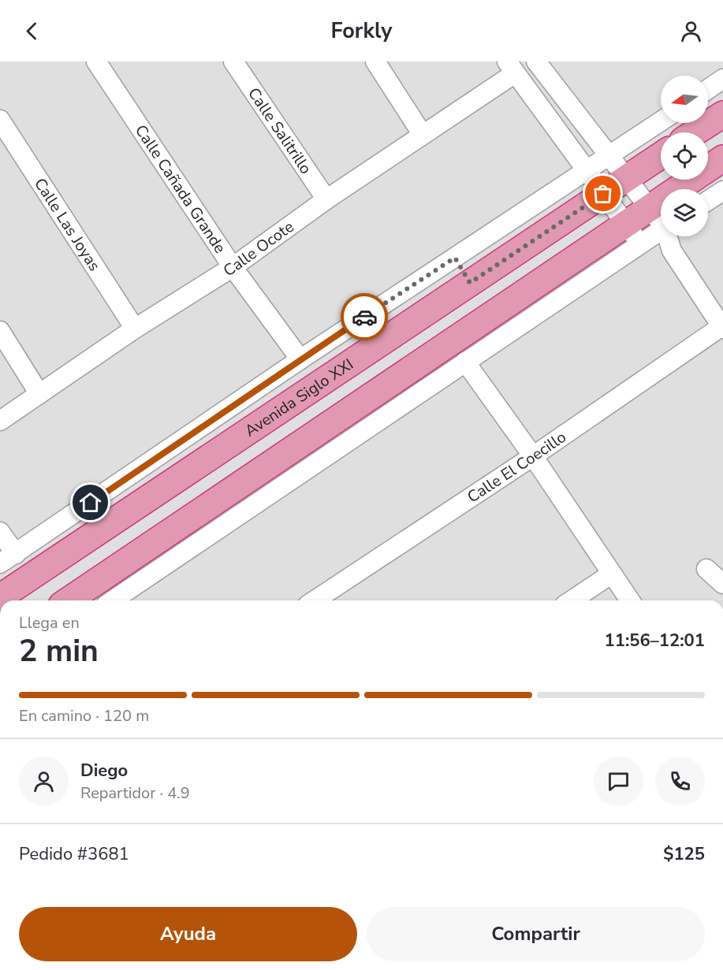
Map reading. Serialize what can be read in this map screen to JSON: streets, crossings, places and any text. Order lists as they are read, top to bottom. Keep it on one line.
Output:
{"streets":{"highway":["Avenida Siglo XXI"],"street":["Calle Salitrillo","Calle Cañada Grande","Calle Las Joyas","Calle Ocote","Calle El Coecillo"]},"crossings":[["Calle Salitrillo","Calle Ocote"],["Calle Cañada Grande","Calle Ocote"],["Calle Cañada Grande","Avenida Siglo XXI"],["Calle Las Joyas","Calle Ocote"]],"north":"left","page":{"header":"Forkly","heading":["2 min","Llega en","11:56–12:01"],"panel":["Diego","Repartidor · 4.9","Pedido #3681","$125"],"bar":"En camino · 120 m","buttons":["Ayuda","Compartir"]}}
